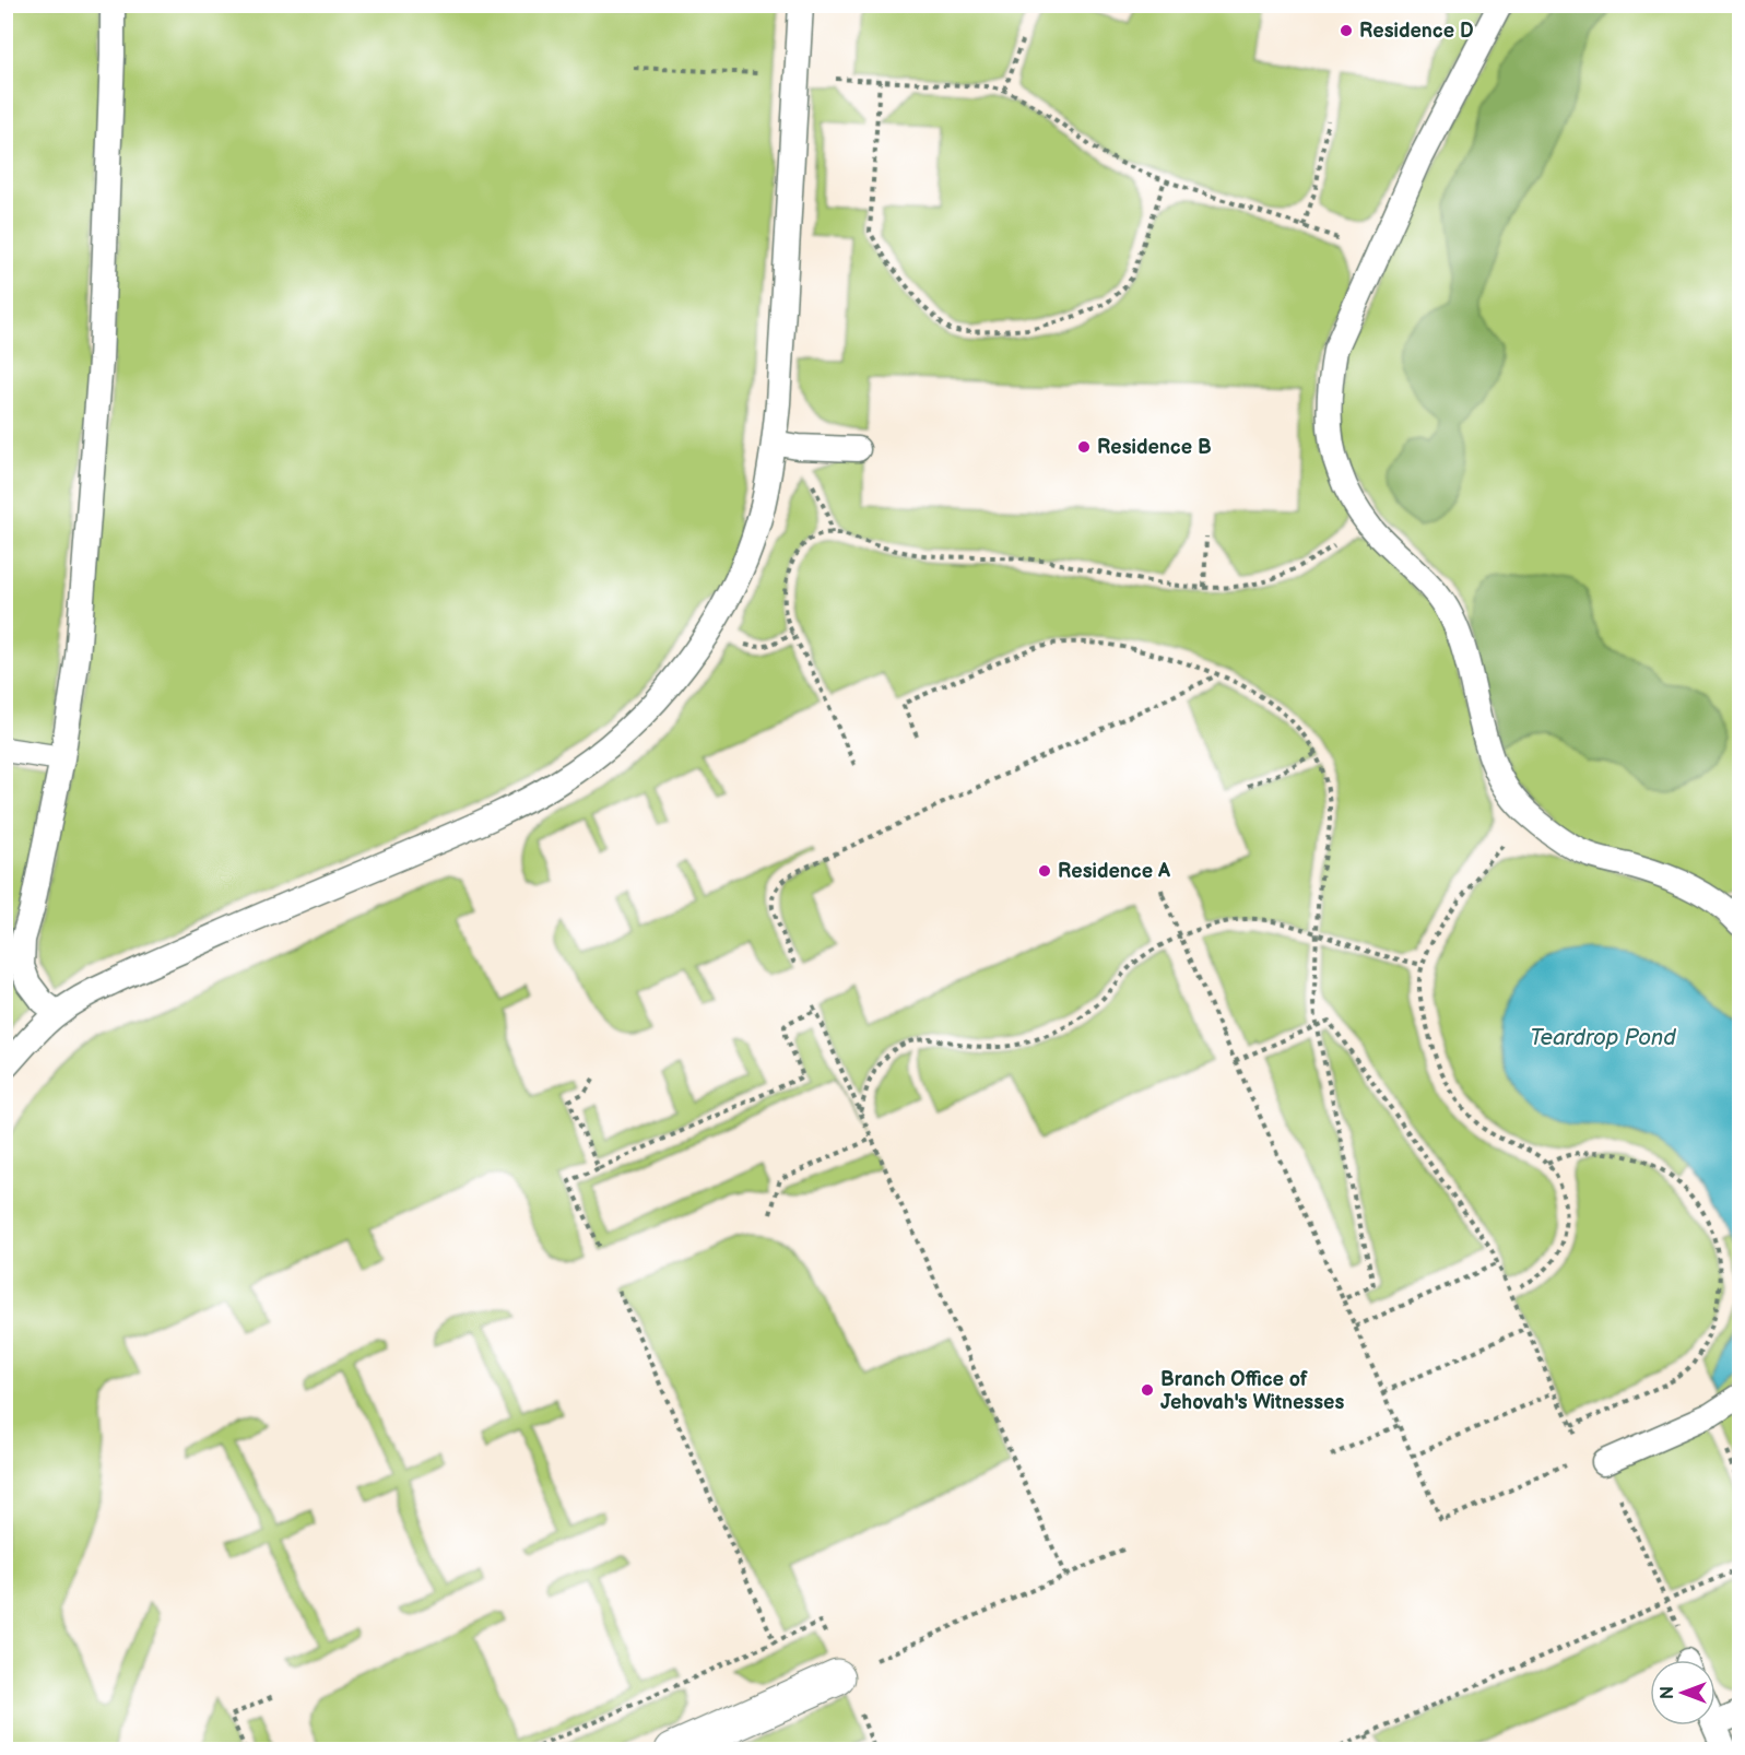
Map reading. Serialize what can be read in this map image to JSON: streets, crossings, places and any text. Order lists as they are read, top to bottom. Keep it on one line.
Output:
{"water":["Teardrop Pond"],"places":["Residence D","Residence B","Residence A","Branch Office of Jehovah's Witnesses"],"north":"left"}
